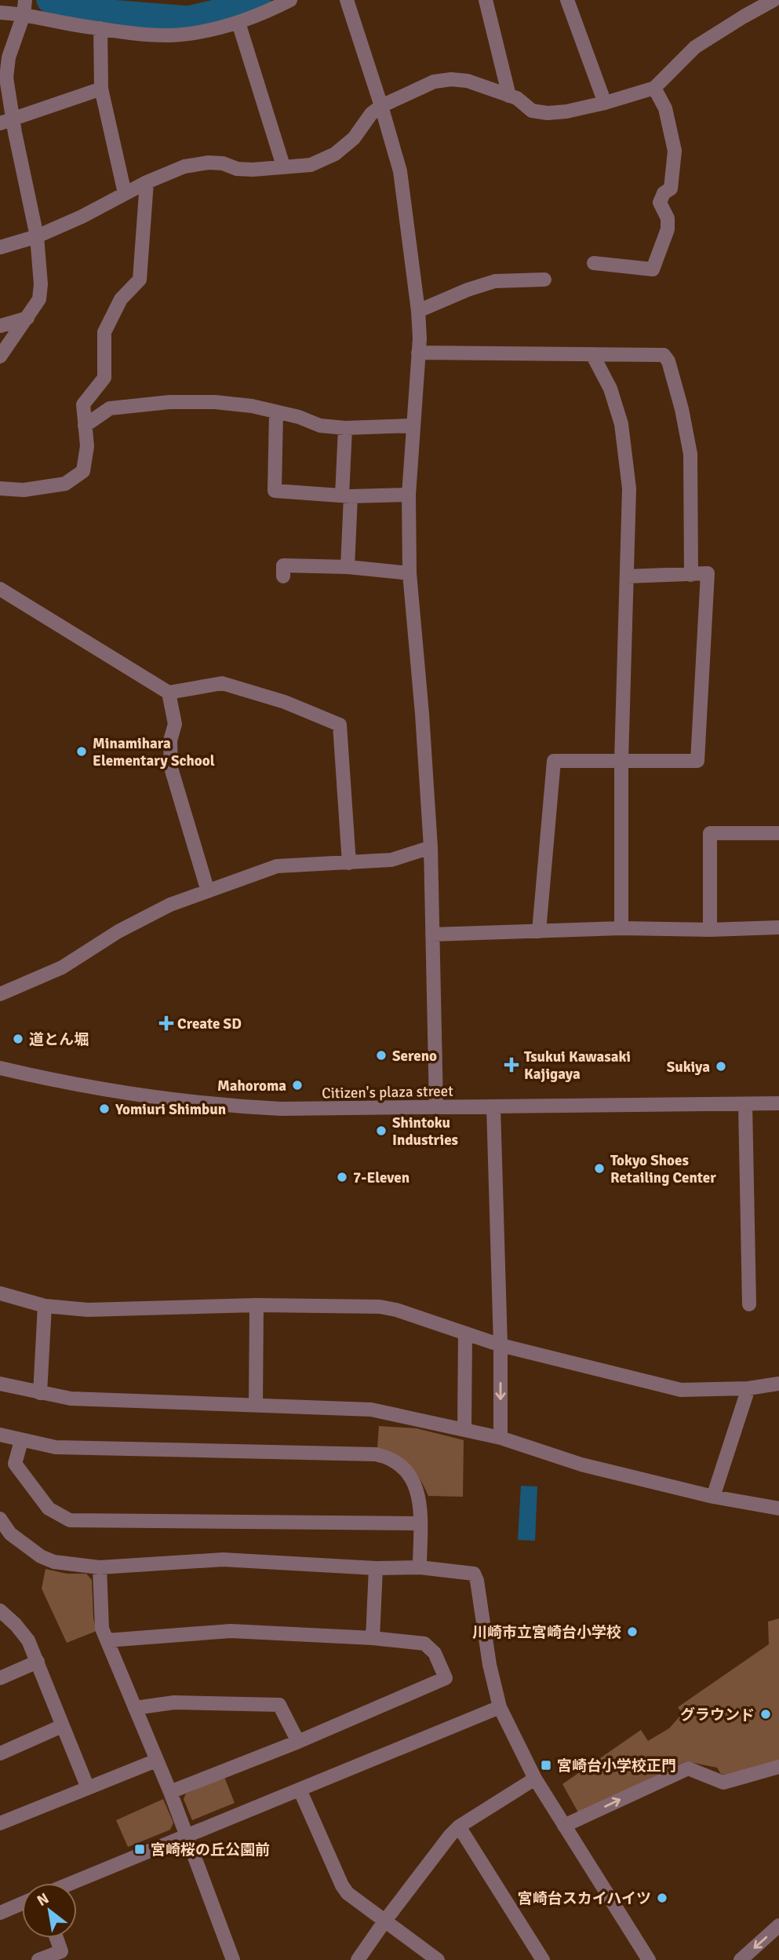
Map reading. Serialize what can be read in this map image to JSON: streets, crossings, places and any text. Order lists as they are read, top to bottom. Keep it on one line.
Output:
{"streets":{"street":["Citizen's plaza street"]},"places":{"other":["Minamihara Elementary School","道とん堀","Sereno","Sukiya","Mahoroma","Yomiuri Shimbun","Shintoku Industries","Tokyo Shoes Retailing Center","7-Eleven","川崎市立宮崎台小学校","グラウンド","宮崎台スカイハイツ"],"health":["Create SD","Tsukui Kawasaki Kajigaya"],"transit":["宮崎台小学校正門","宮崎桜の丘公園前"]},"north":"top left"}
